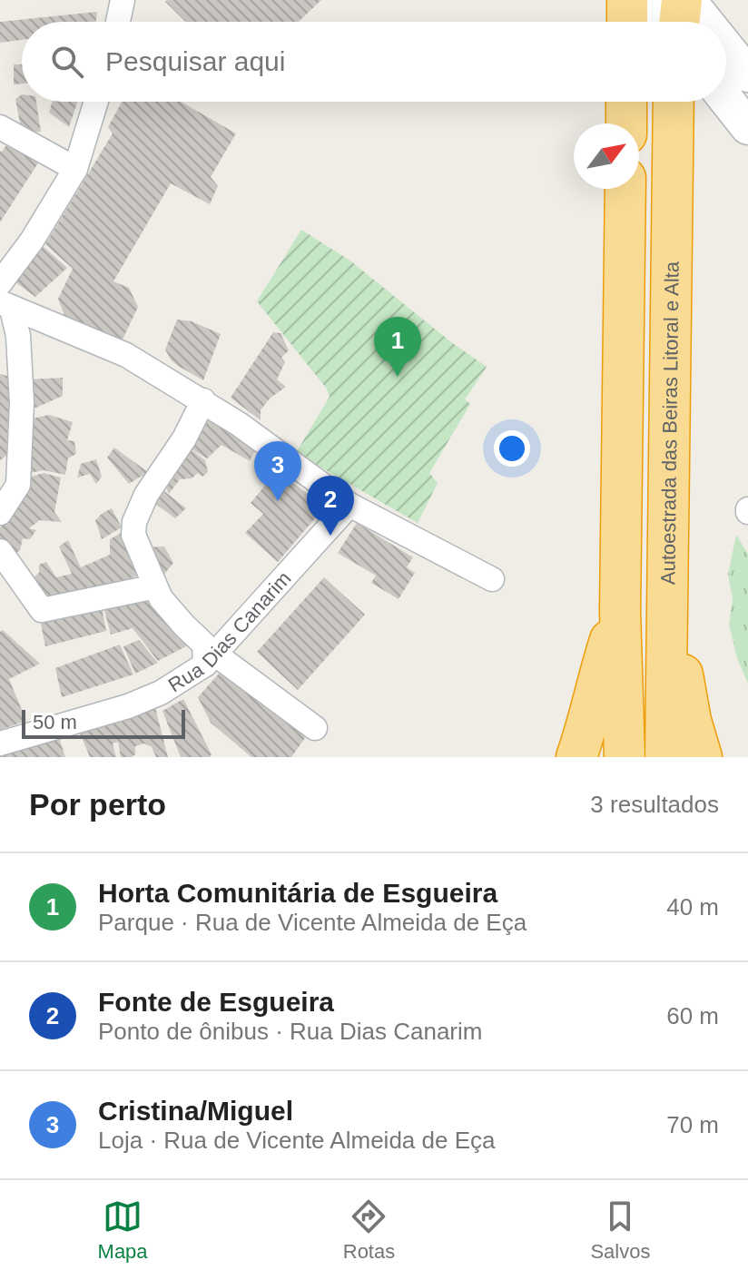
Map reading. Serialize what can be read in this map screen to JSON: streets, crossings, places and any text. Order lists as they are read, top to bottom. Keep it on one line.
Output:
{"streets":{"highway":["Autoestrada das Beiras Litoral e Alta"],"street":["Rua Dias Canarim"]},"scale_bar":"50 m","north":"top right","page":{"search":"Pesquisar aqui","pins":["1","3","2"],"scale":"50 m","heading":["Por perto","3 resultados"],"list":[{"mark":"1","name":"Horta Comunitária de Esgueira","note":"Parque · Rua de Vicente Almeida de Eça","value":"40 m"},{"mark":"2","name":"Fonte de Esgueira","note":"Ponto de ônibus · Rua Dias Canarim","value":"60 m"},{"mark":"3","name":"Cristina/Miguel","note":"Loja · Rua de Vicente Almeida de Eça","value":"70 m"}],"nav":["Mapa","Rotas","Salvos"]}}
